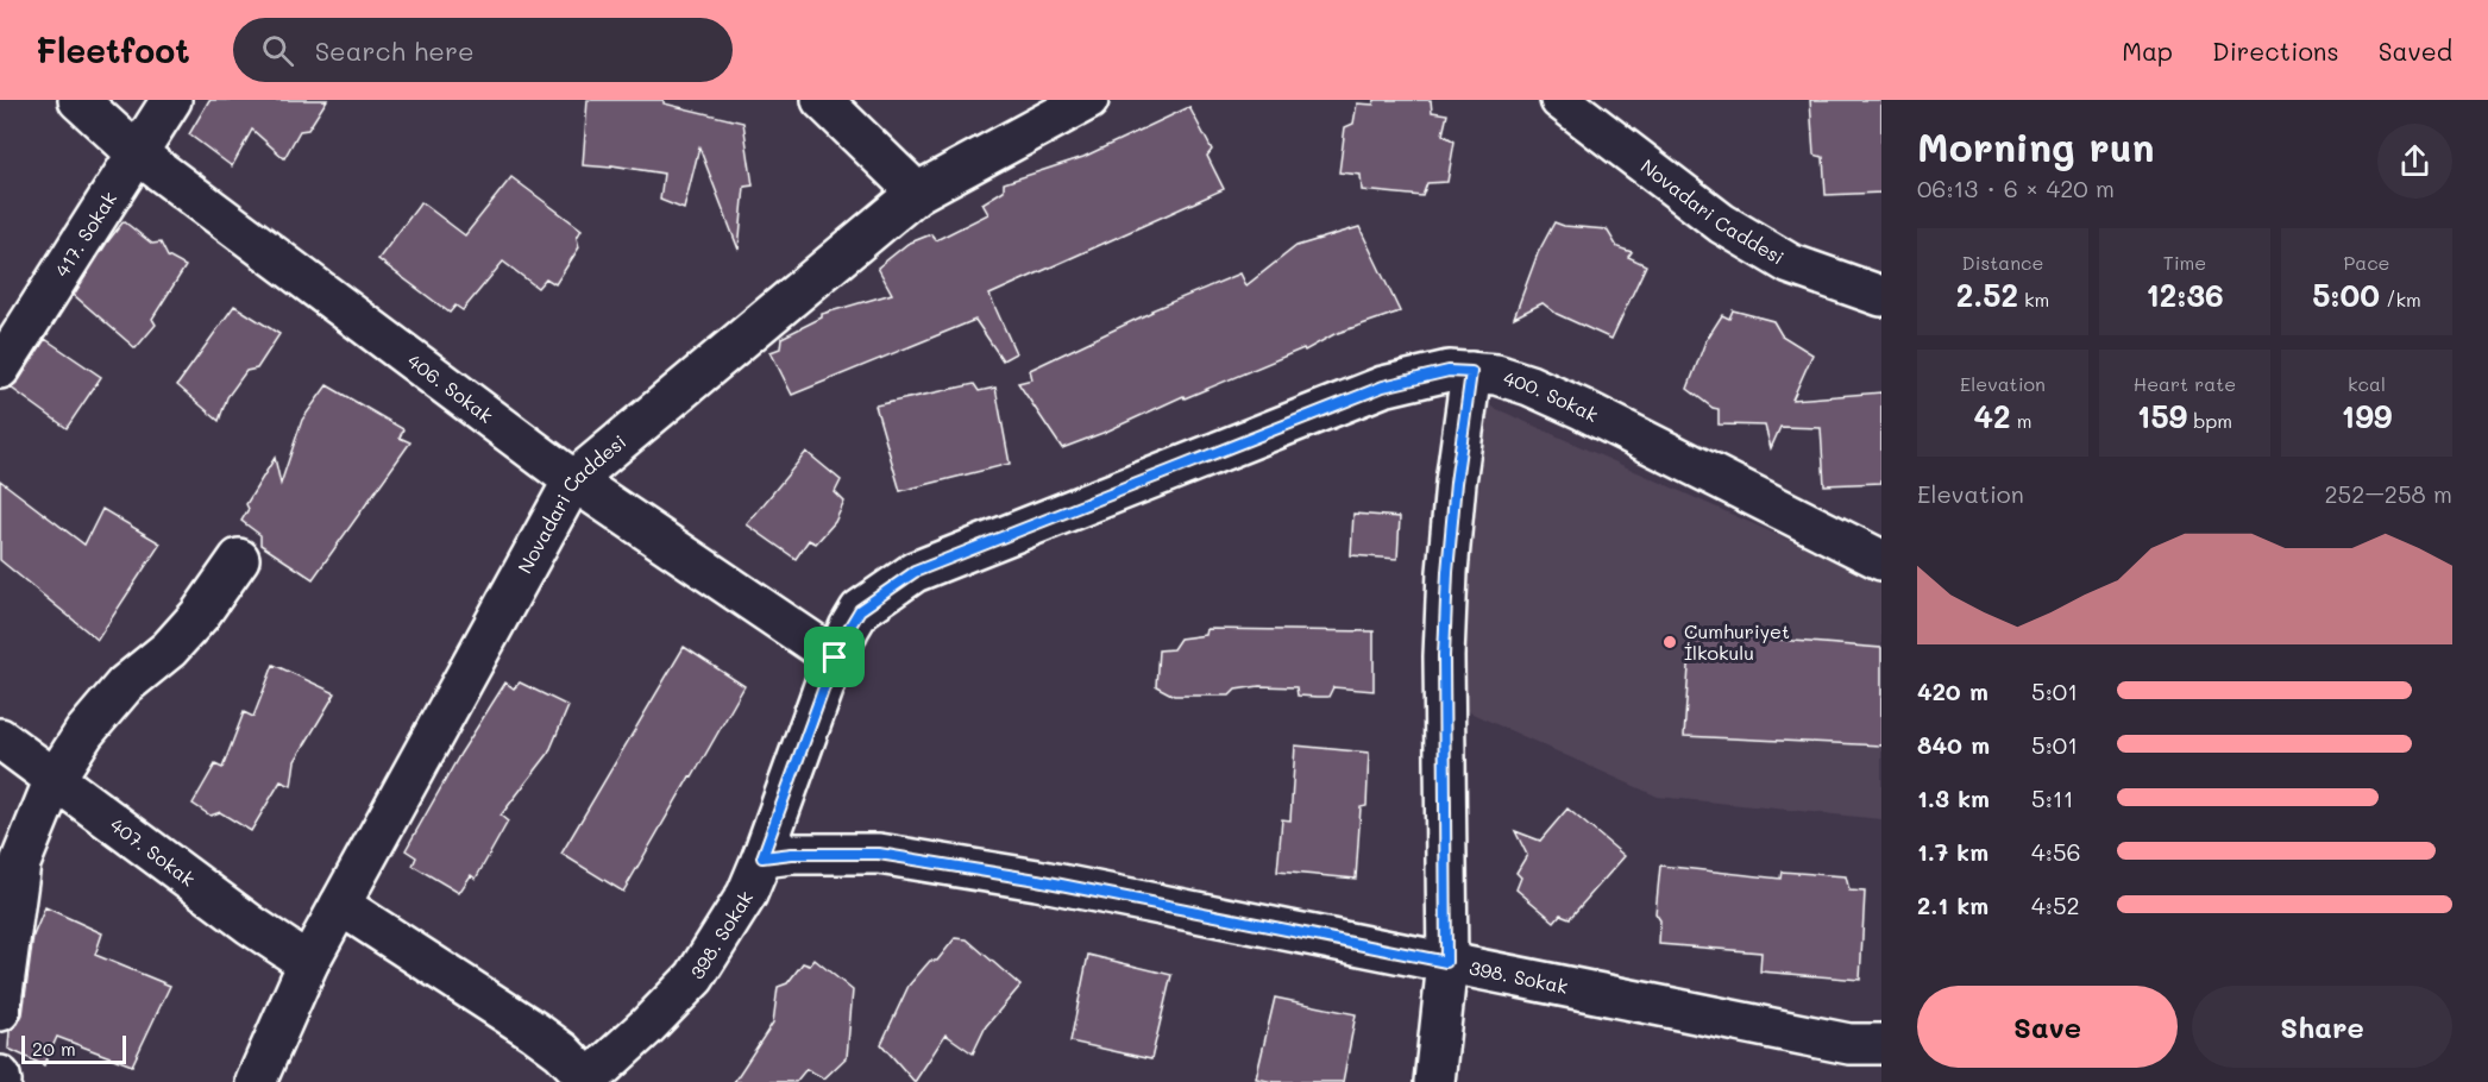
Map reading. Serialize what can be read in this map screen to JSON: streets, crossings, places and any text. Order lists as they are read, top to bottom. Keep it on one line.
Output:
{"streets":{"street":["Novadari Caddesi","417. Sokak","406. Sokak","400. Sokak","407. Sokak","398. Sokak"]},"crossings":[["Novadari Caddesi","406. Sokak"],["Novadari Caddesi","407. Sokak"],["417. Sokak","406. Sokak"],["406. Sokak","400. Sokak"],["400. Sokak","398. Sokak"]],"places":["Cumhuriyet İlkokulu"],"scale_bar":"20 m","page":{"header":"Fleetfoot","search":"Search here","nav":["Map","Directions","Saved"],"heading":["Morning run","06:13 · 6 × 420 m"],"stats":[["Distance","2.52 km"],["Time","12:36"],["Pace","5:00 /km"],["Elevation","42 m"],["Heart rate","159 bpm"],["kcal","199"]],"chart":["Elevation","252–258 m"],"list":[{"name":"420 m","note":"5:01"},{"name":"840 m","note":"5:01"},{"name":"1.3 km","note":"5:11"},{"name":"1.7 km","note":"4:56"},{"name":"2.1 km","note":"4:52"}],"buttons":["Save","Share"],"scale":"20 m"}}
